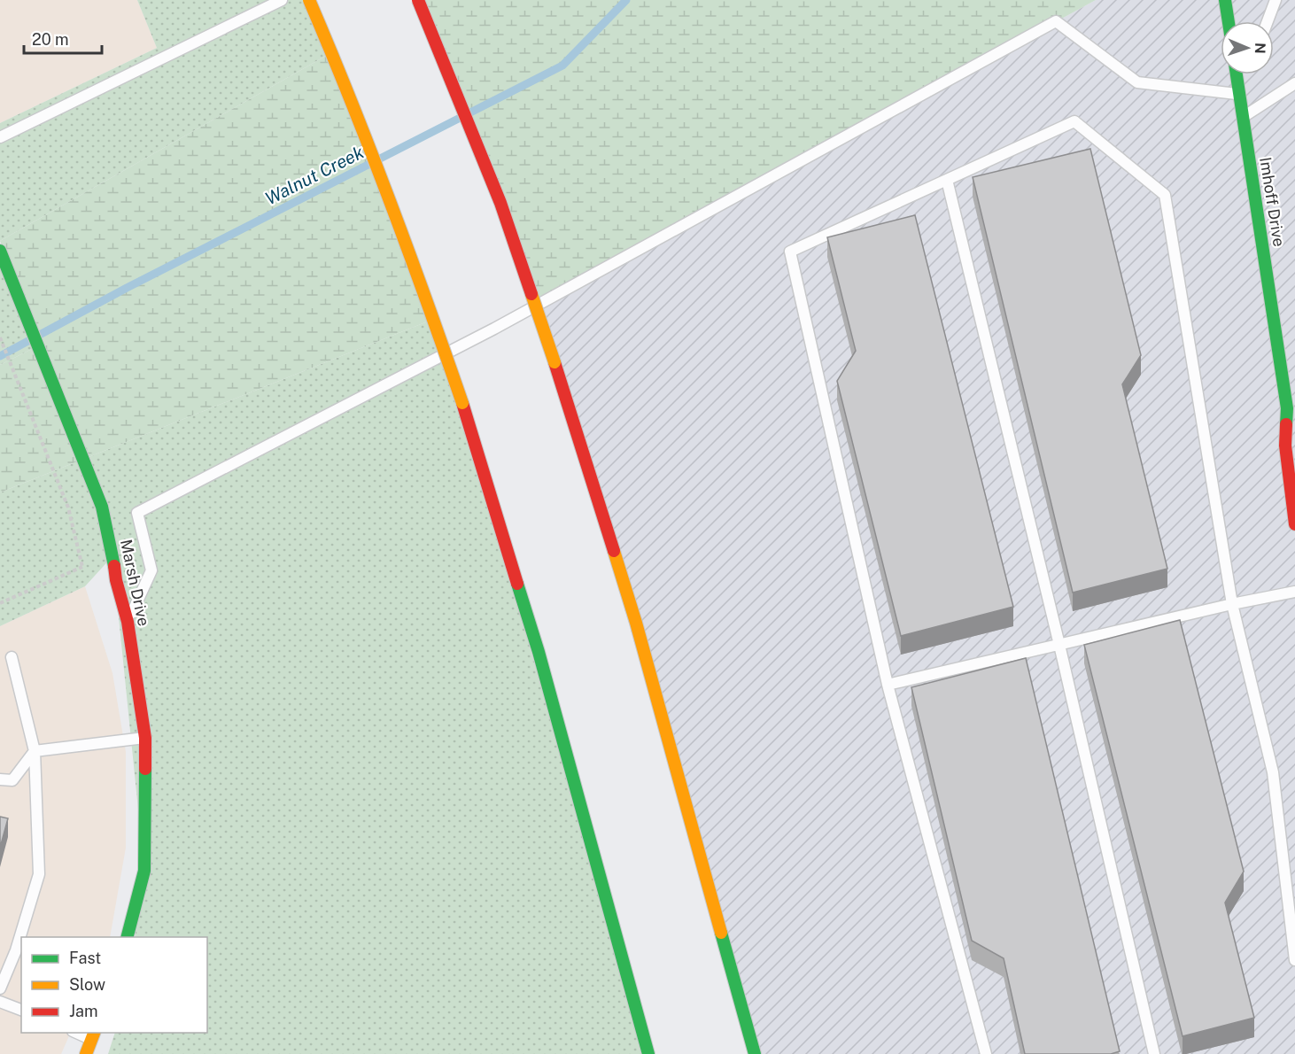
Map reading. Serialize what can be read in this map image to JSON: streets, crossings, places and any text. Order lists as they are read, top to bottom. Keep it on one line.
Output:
{"streets":{"main road":["Imhoff Drive","Marsh Drive"]},"water":["Walnut Creek"],"legend":["Fast","Slow","Jam"],"scale_bar":"20 m","north":"right"}
